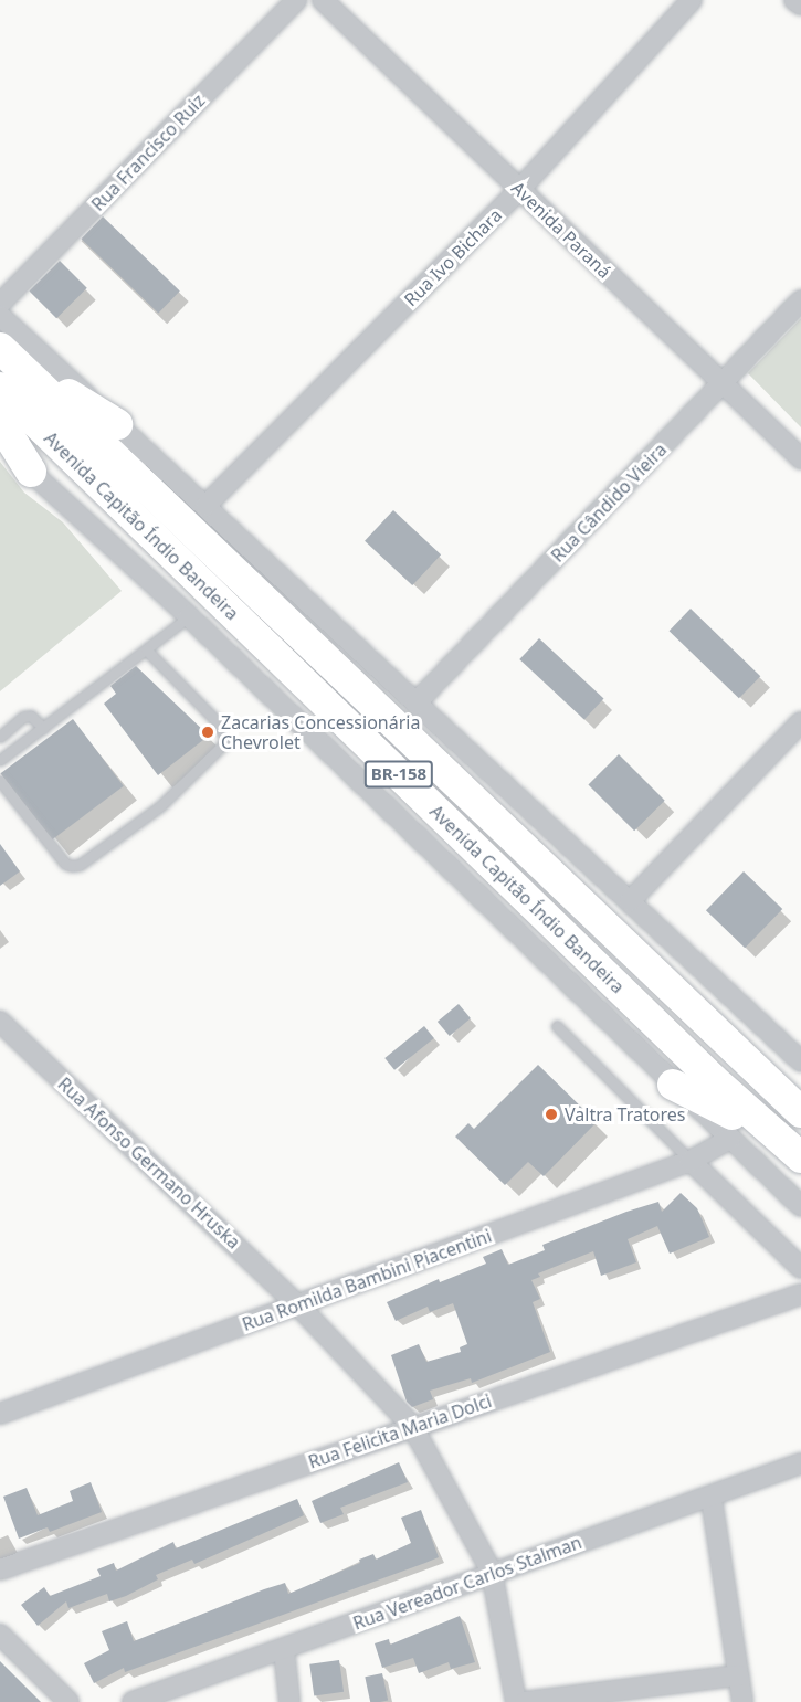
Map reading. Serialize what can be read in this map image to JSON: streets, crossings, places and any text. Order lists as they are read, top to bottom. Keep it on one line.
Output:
{"streets":{"main road":["Avenida Capitão Índio Bandeira","BR-158"],"street":["Rua Francisco Ruiz","Avenida Paraná","Rua Ivo Bichara","Rua Cândido Vieira","Rua Afonso Germano Hruska","Rua Romilda Bambini Piacentini","Rua Felicita Maria Dolci","Rua Vereador Carlos Stalman"]},"crossings":[["Avenida Paraná","Rua Ivo Bichara"],["Avenida Paraná","Rua Cândido Vieira"],["Rua Afonso Germano Hruska","Rua Romilda Bambini Piacentini"],["Rua Afonso Germano Hruska","Rua Felicita Maria Dolci"],["Rua Afonso Germano Hruska","Rua Vereador Carlos Stalman"]],"places":["Zacarias Concessionária Chevrolet","Valtra Tratores"]}
